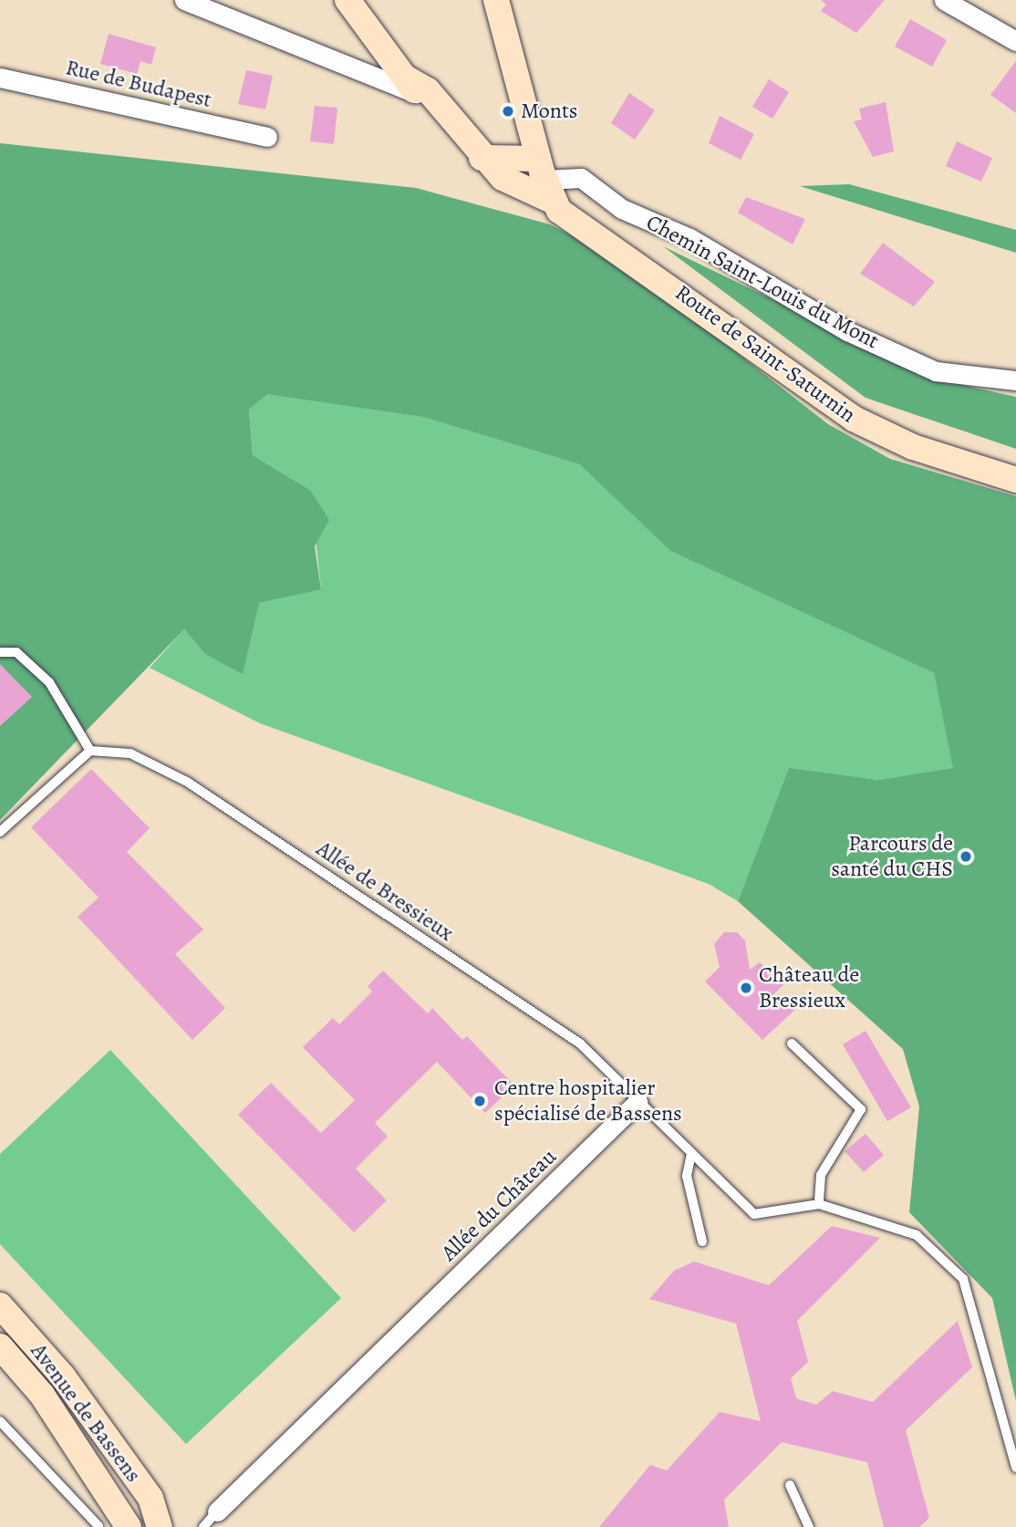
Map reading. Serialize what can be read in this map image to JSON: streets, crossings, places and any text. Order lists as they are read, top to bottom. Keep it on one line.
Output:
{"streets":{"street":["Rue de Budapest","Chemin Saint-Louis du Mont","Route de Saint-Saturnin","Allée du Château","Avenue de Bassens"],"lane":["Allée de Bressieux"]},"crossings":[["Chemin Saint-Louis du Mont","Route de Saint-Saturnin"],["Allée de Bressieux","Allée du Château"]],"places":["Monts","Parcours de santé du CHS","Château de Bressieux","Centre hospitalier spécialisé de Bassens"]}
